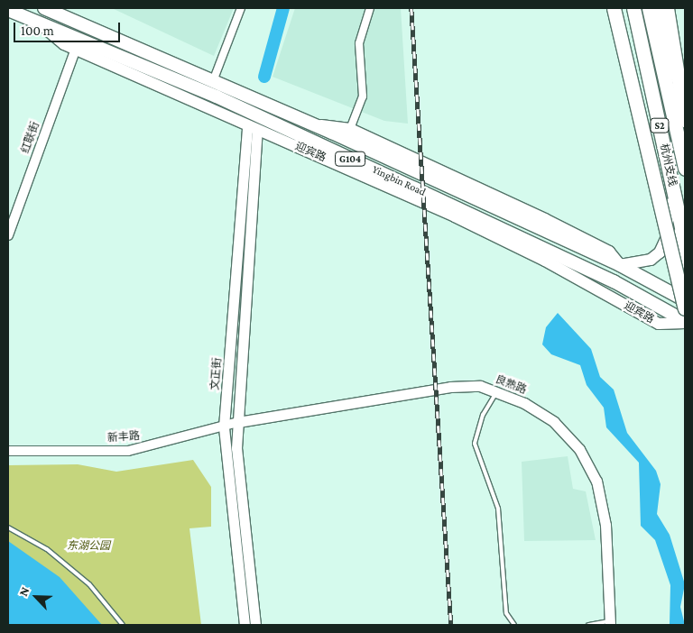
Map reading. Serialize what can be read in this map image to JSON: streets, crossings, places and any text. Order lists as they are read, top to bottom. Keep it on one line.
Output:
{"streets":{"highway":["S2","G104","杭州支线","Yingbin Road"],"main road":["迎宾路","文正街","良熟路"],"street":["红联街","新丰路"]},"crossings":[["红联街","迎宾路"],["迎宾路","Yingbin Road"],["迎宾路","文正街"],["文正街","良熟路"],["文正街","新丰路"],["良熟路","新丰路"]],"parks":["东湖公园"],"scale_bar":"100 m","north":"top left"}
